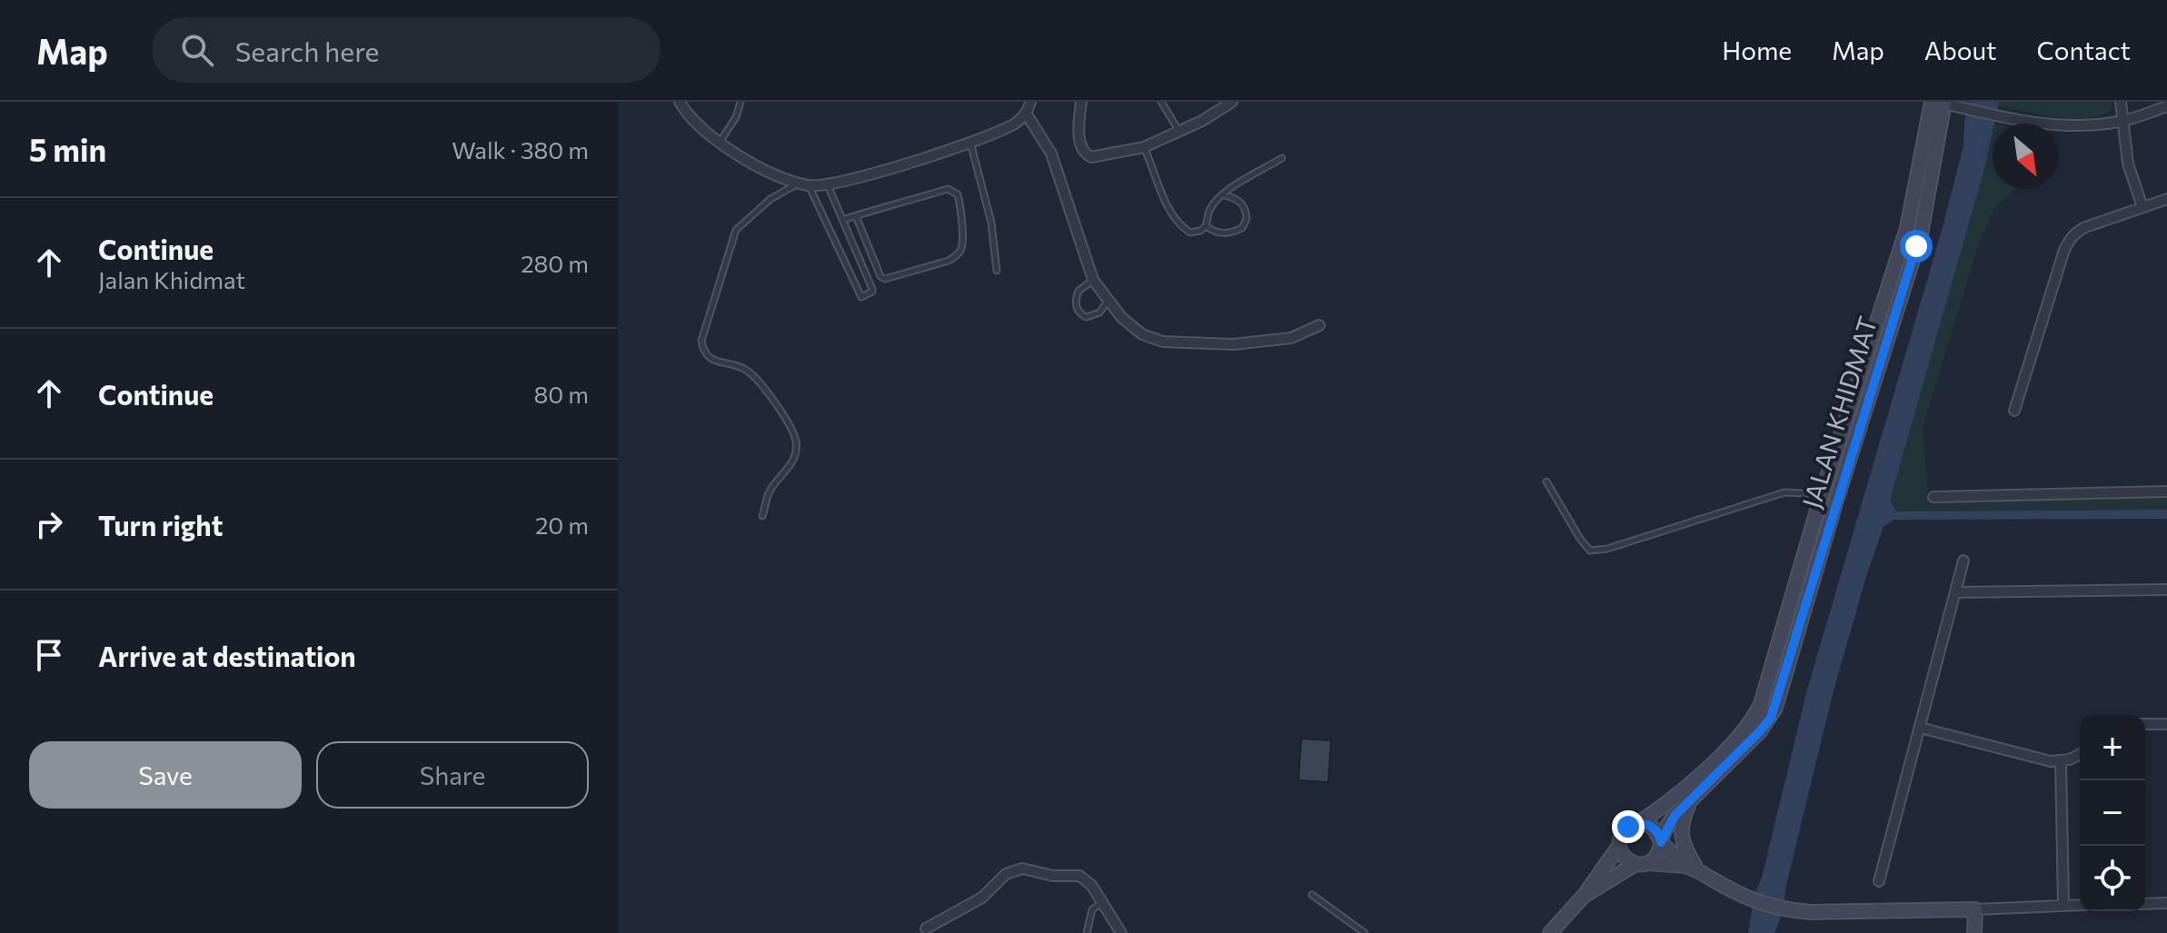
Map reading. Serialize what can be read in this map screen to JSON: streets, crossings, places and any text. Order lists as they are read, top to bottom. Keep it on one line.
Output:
{"streets":{"street":["JALAN KHIDMAT"]},"north":"bottom right","page":{"header":"Map","search":"Search here","nav":["Home","Map","About","Contact"],"heading":["5 min","Walk · 380 m"],"list":[["Continue","Jalan Khidmat","280 m"],["Continue","80 m"],["Turn right","20 m"],"Arrive at destination"],"map_buttons":["+","−"],"buttons":["Save","Share"]}}
